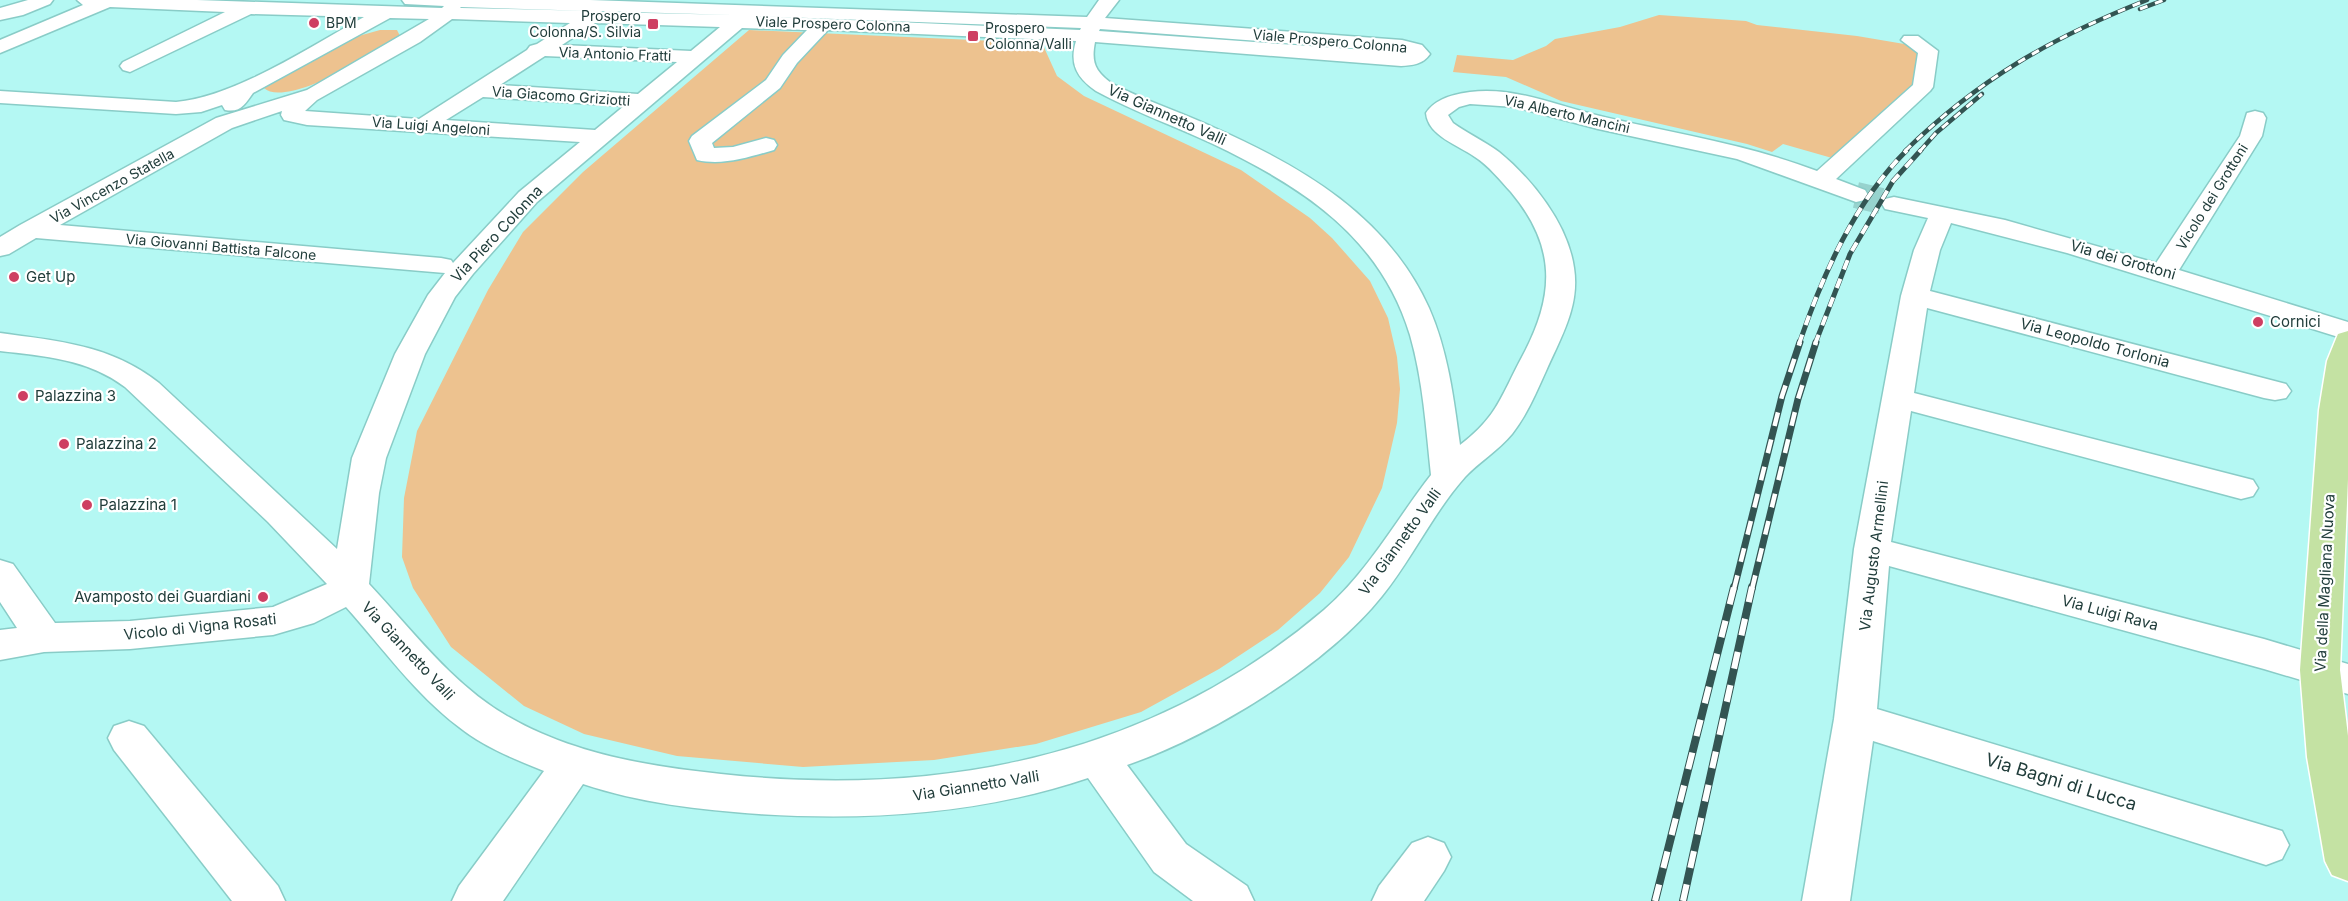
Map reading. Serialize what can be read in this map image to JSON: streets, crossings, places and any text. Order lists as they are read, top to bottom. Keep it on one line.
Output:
{"streets":{"main road":["Via della Magliana Nuova"],"street":["Viale Prospero Colonna","Via Antonio Fratti","Via Giacomo Griziotti","Via Alberto Mancini","Via Giannetto Valli","Via Luigi Angeloni","Via Vincenzo Statella","Vicolo dei Grottoni","Via Piero Colonna","Via Giovanni Battista Falcone","Via dei Grottoni","Via Leopoldo Torlonia","Via Augusto Armellini","Via Luigi Rava","Vicolo di Vigna Rosati","Via Bagni di Lucca"]},"crossings":[["Viale Prospero Colonna","Via Giannetto Valli"],["Viale Prospero Colonna","Via Piero Colonna"],["Via Antonio Fratti","Via Piero Colonna"],["Via Giacomo Griziotti","Via Piero Colonna"],["Via Alberto Mancini","Via Giannetto Valli"],["Via Giannetto Valli","Via Piero Colonna"],["Via Giannetto Valli","Vicolo di Vigna Rosati"],["Via Luigi Angeloni","Via Vincenzo Statella"],["Via Luigi Angeloni","Via Piero Colonna"],["Via Vincenzo Statella","Via Giovanni Battista Falcone"],["Vicolo dei Grottoni","Via dei Grottoni"],["Via Piero Colonna","Vicolo di Vigna Rosati"],["Via dei Grottoni","Via Augusto Armellini"],["Via Leopoldo Torlonia","Via Augusto Armellini"],["Via Augusto Armellini","Via Luigi Rava"],["Via Augusto Armellini","Via Bagni di Lucca"],["Via della Magliana Nuova","Via Luigi Rava"]],"places":{"other":["BPM","Get Up","Cornici","Palazzina 3","Palazzina 2","Palazzina 1","Avamposto dei Guardiani"],"transit":["Prospero Colonna/S. Silvia","Prospero Colonna/Valli"]}}
